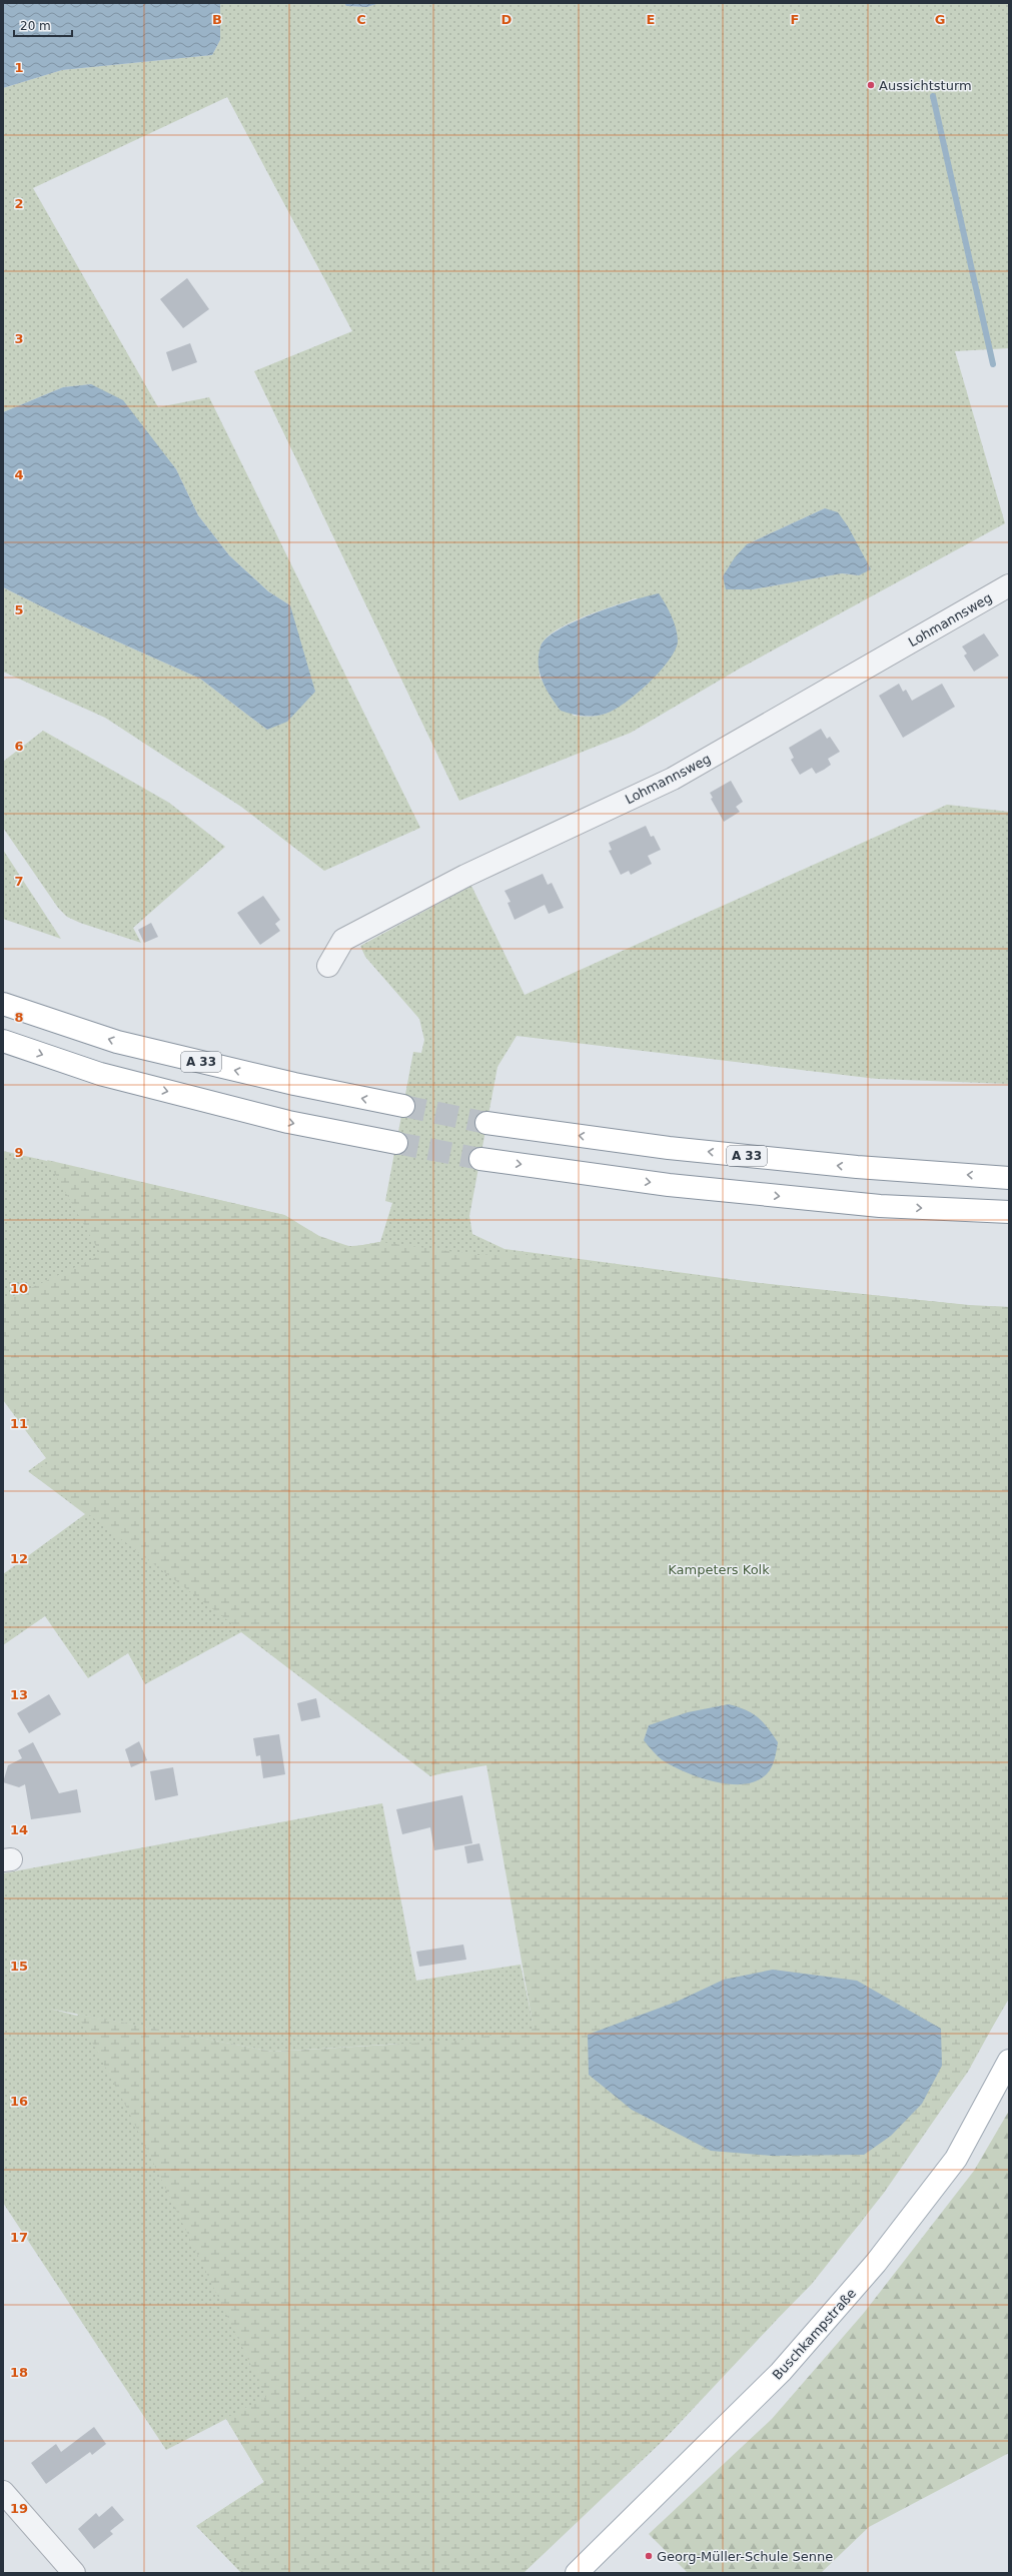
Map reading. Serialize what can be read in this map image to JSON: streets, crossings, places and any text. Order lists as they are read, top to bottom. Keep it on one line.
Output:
{"streets":{"main road":["A 33","Buschkampstraße"],"street":["Lohmannsweg"]},"parks":["Kampeters Kolk"],"places":["Aussichtsturm","Georg-Müller-Schule Senne"],"scale_bar":"20 m","grid":{"columns":["B","C","D","E","F","G"],"rows":["1","2","3","4","5","6","7","8","9","10","11","12","13","14","15","16","17","18","19"]}}
